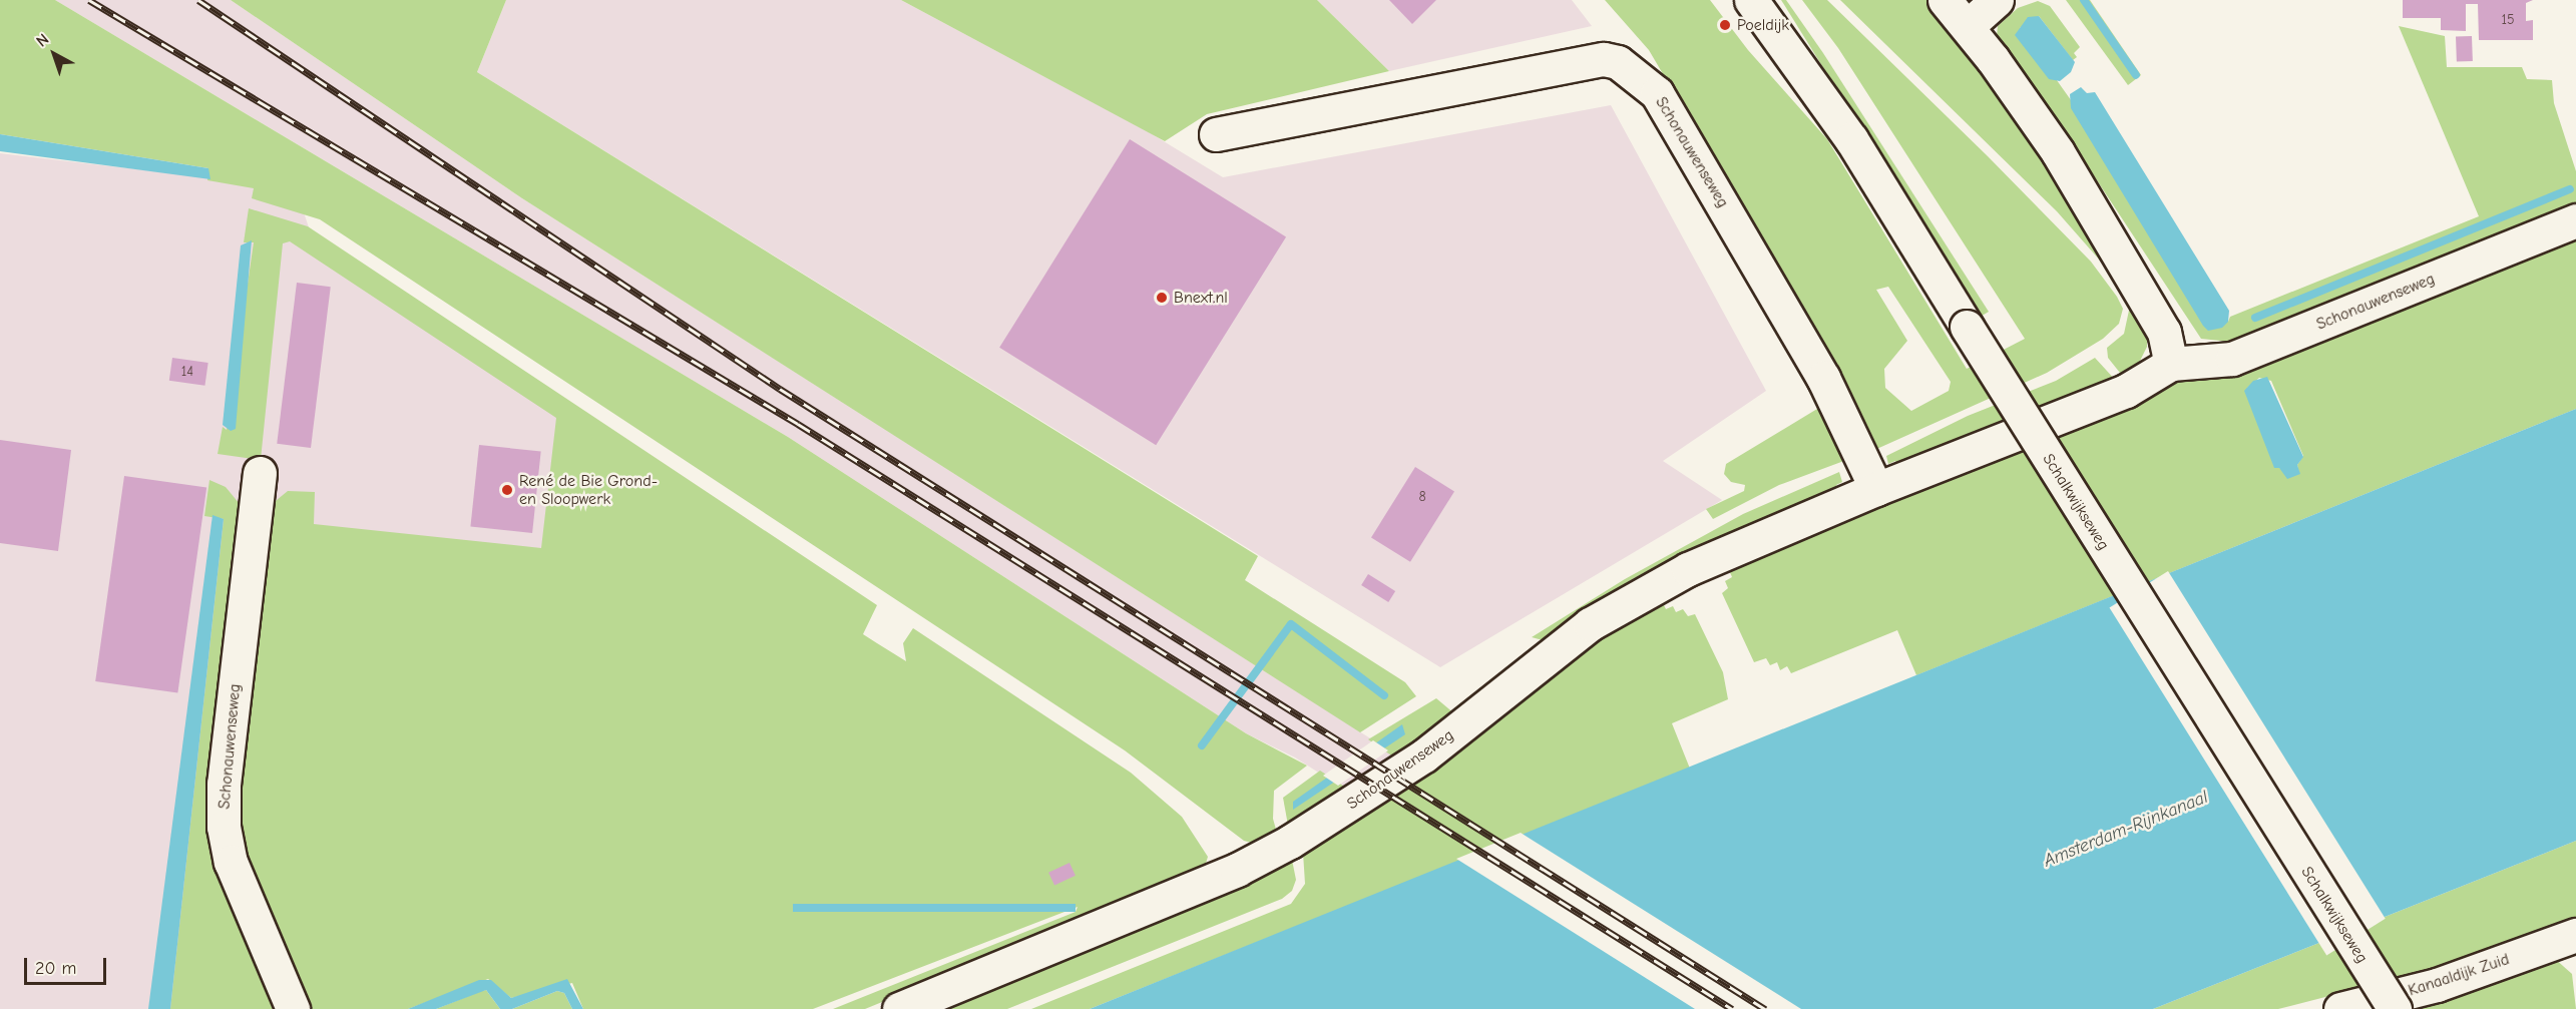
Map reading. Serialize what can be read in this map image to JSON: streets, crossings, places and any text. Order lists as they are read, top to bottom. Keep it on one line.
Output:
{"streets":{"street":["Schonauwenseweg","Schalkwijkseweg","Kanaaldijk Zuid"]},"water":["Amsterdam-Rijnkanaal"],"places":["Poeldijk","Bnext.nl","René de Bie Grond- en Sloopwerk"],"house_numbers":["15","14","8"],"scale_bar":"20 m","north":"top left"}
